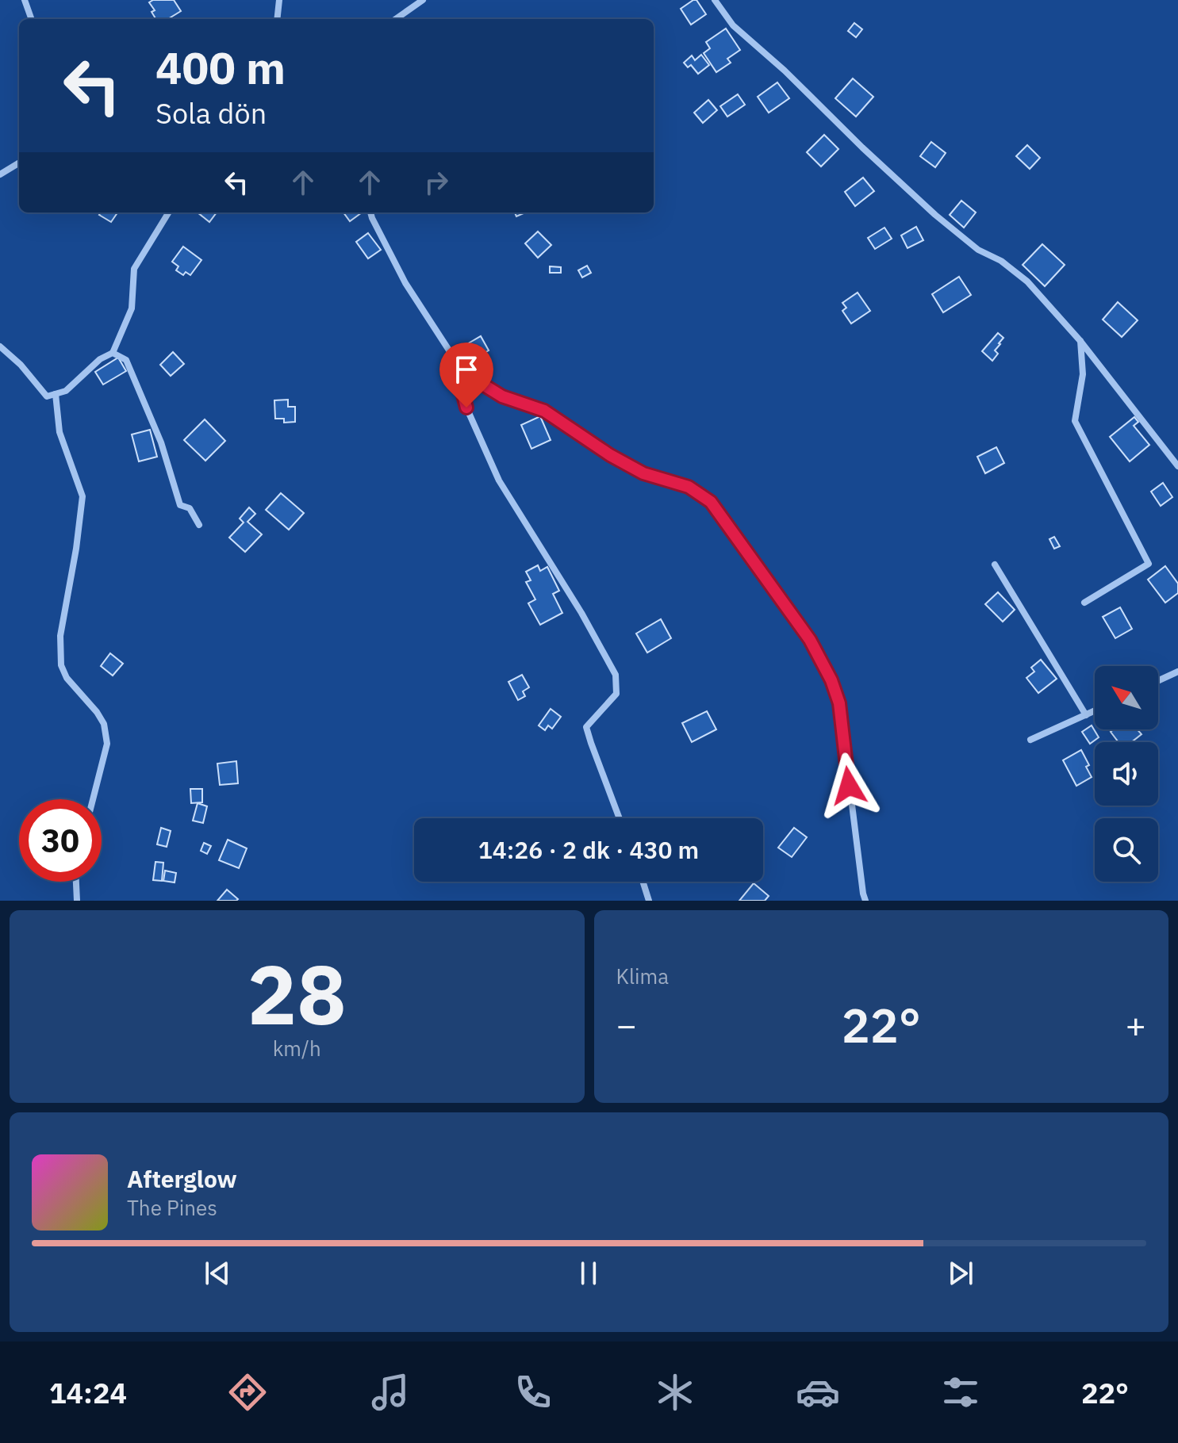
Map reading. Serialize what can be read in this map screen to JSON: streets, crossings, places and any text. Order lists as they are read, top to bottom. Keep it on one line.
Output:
{"north":"top left","page":{"turn":["400 m","Sola dön"],"limit":"30","trip":"14:26 · 2 dk · 430 m","tile":[["28","km/h"],"Klima"],"heat":["−","22°","+"],"song":["Afterglow","The Pines"],"tabs":["14:24","22°"]}}
